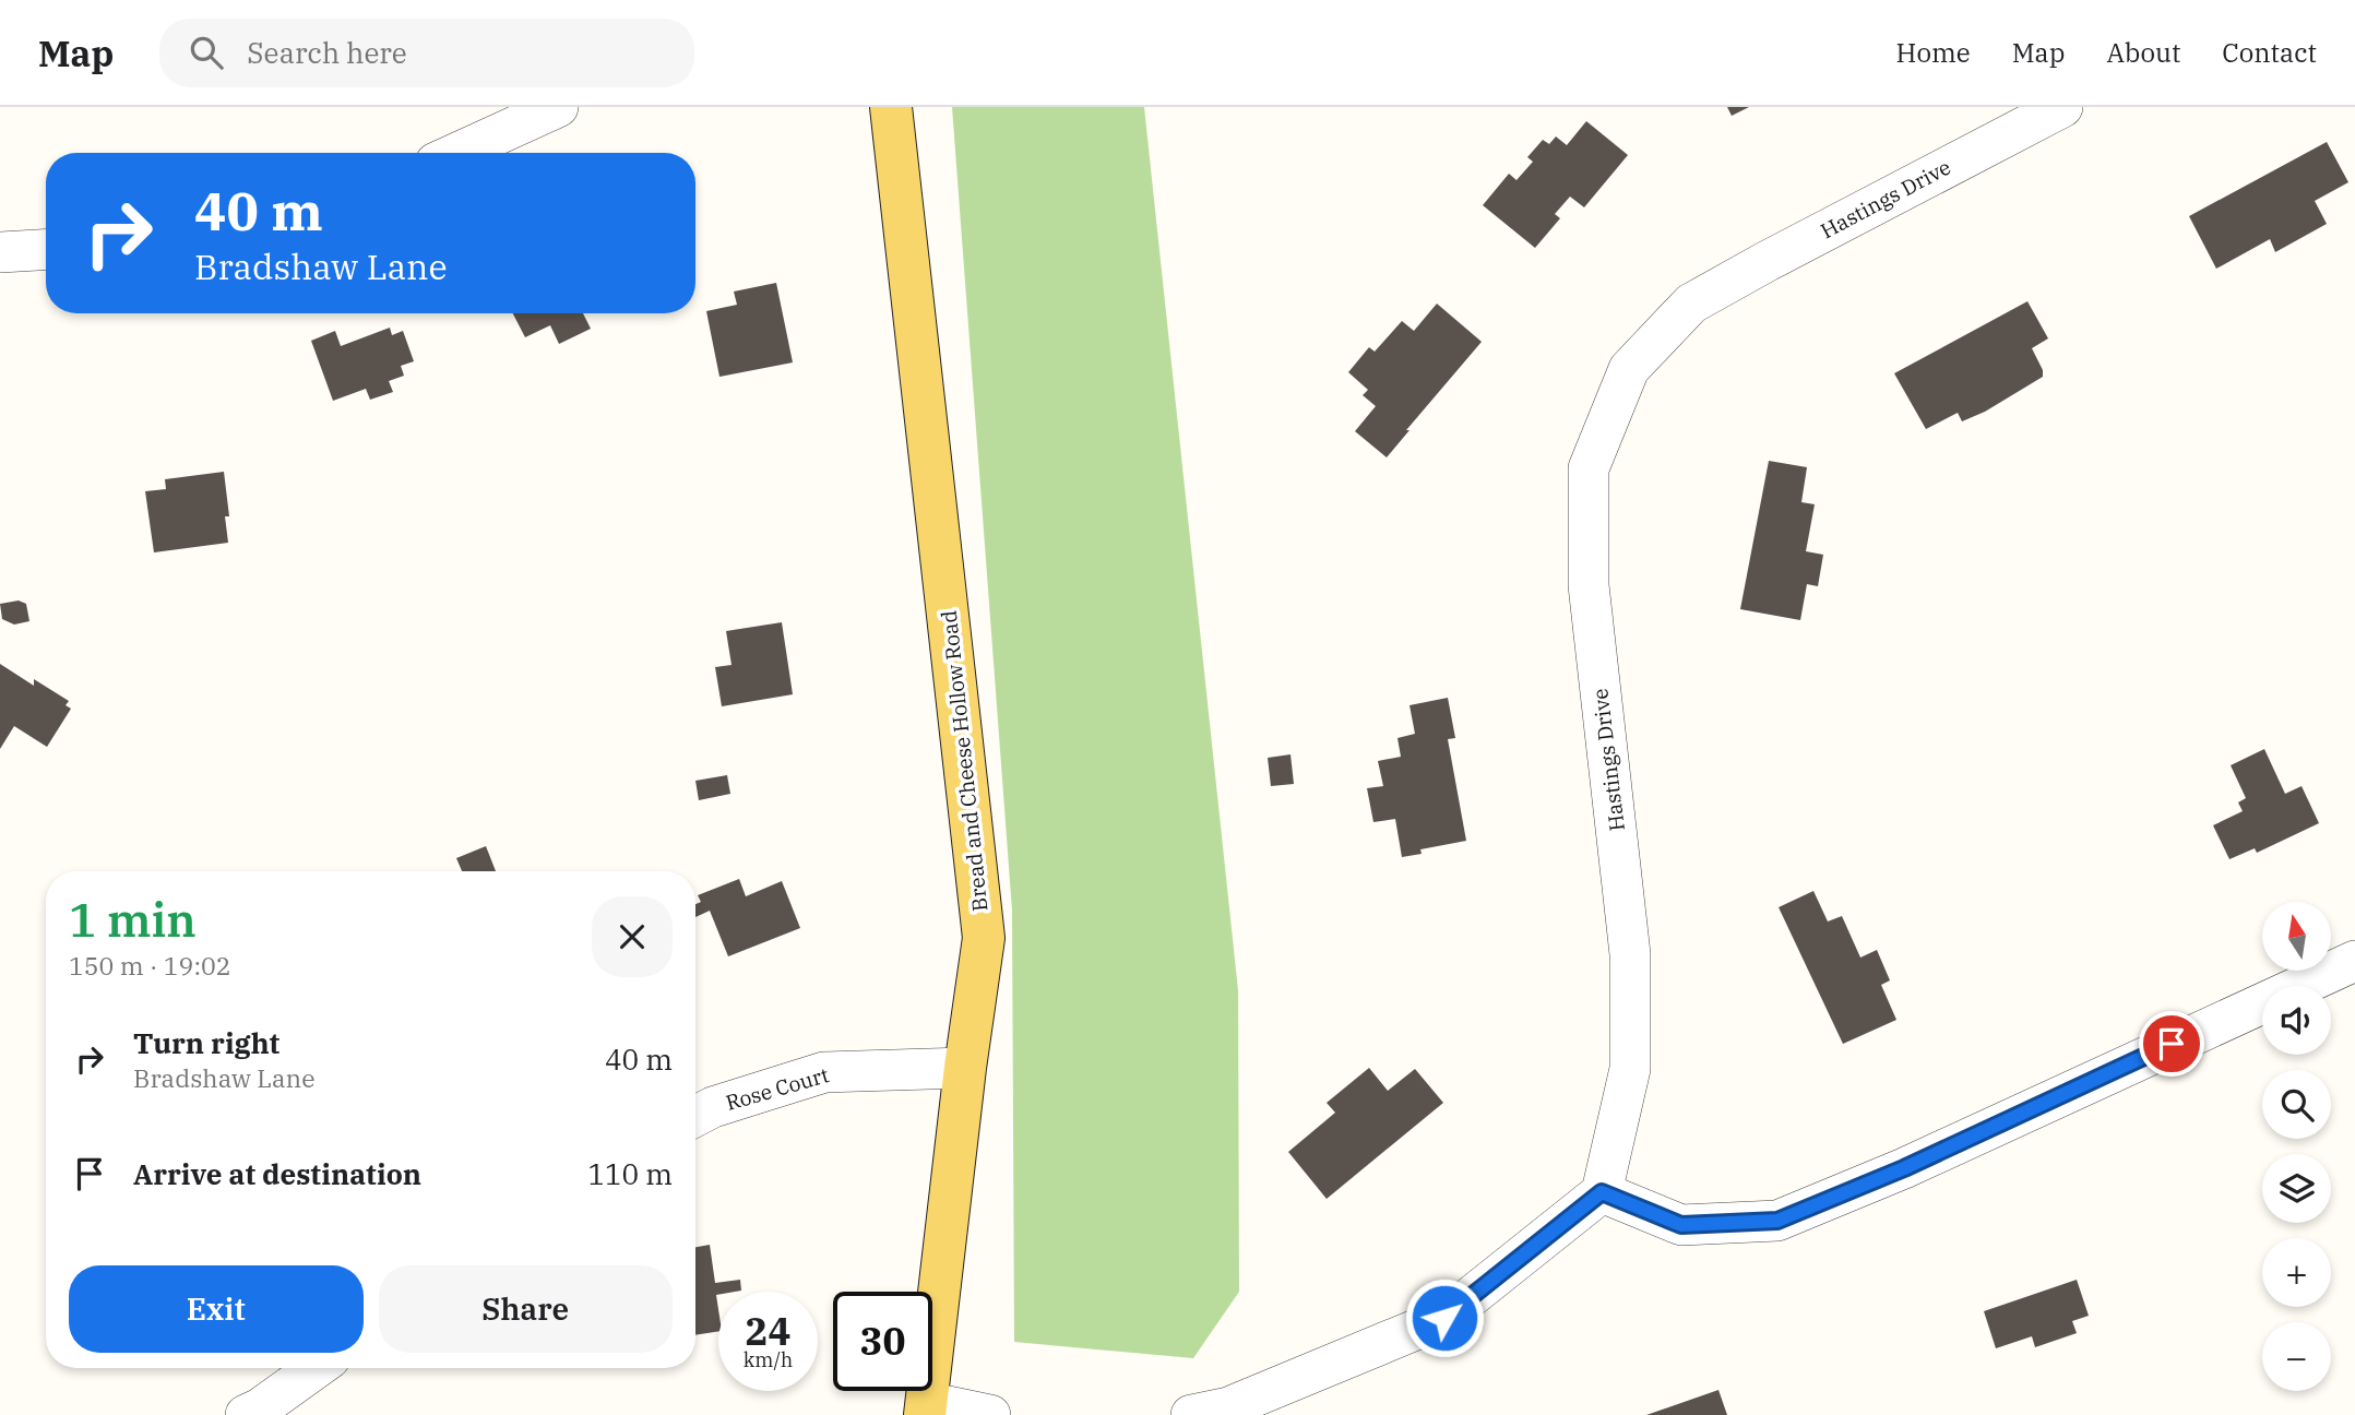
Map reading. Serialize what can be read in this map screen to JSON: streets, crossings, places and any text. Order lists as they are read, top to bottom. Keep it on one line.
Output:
{"streets":{"main road":["Bread and Cheese Hollow Road"],"street":["Hastings Drive","Rose Court"]},"crossings":[["Bread and Cheese Hollow Road","Rose Court"]],"north":"top","page":{"header":"Map","search":"Search here","nav":["Home","Map","About","Contact"],"turn":["40 m","Bradshaw Lane"],"heading":["1 min","150 m · 19:02"],"map_buttons":["+","−"],"list":[{"name":"Turn right","note":"Bradshaw Lane","value":"40 m"},{"name":"Arrive at destination","value":"110 m"}],"buttons":["Exit","Share"],"speed":"24 km/h","limit":"30"}}
